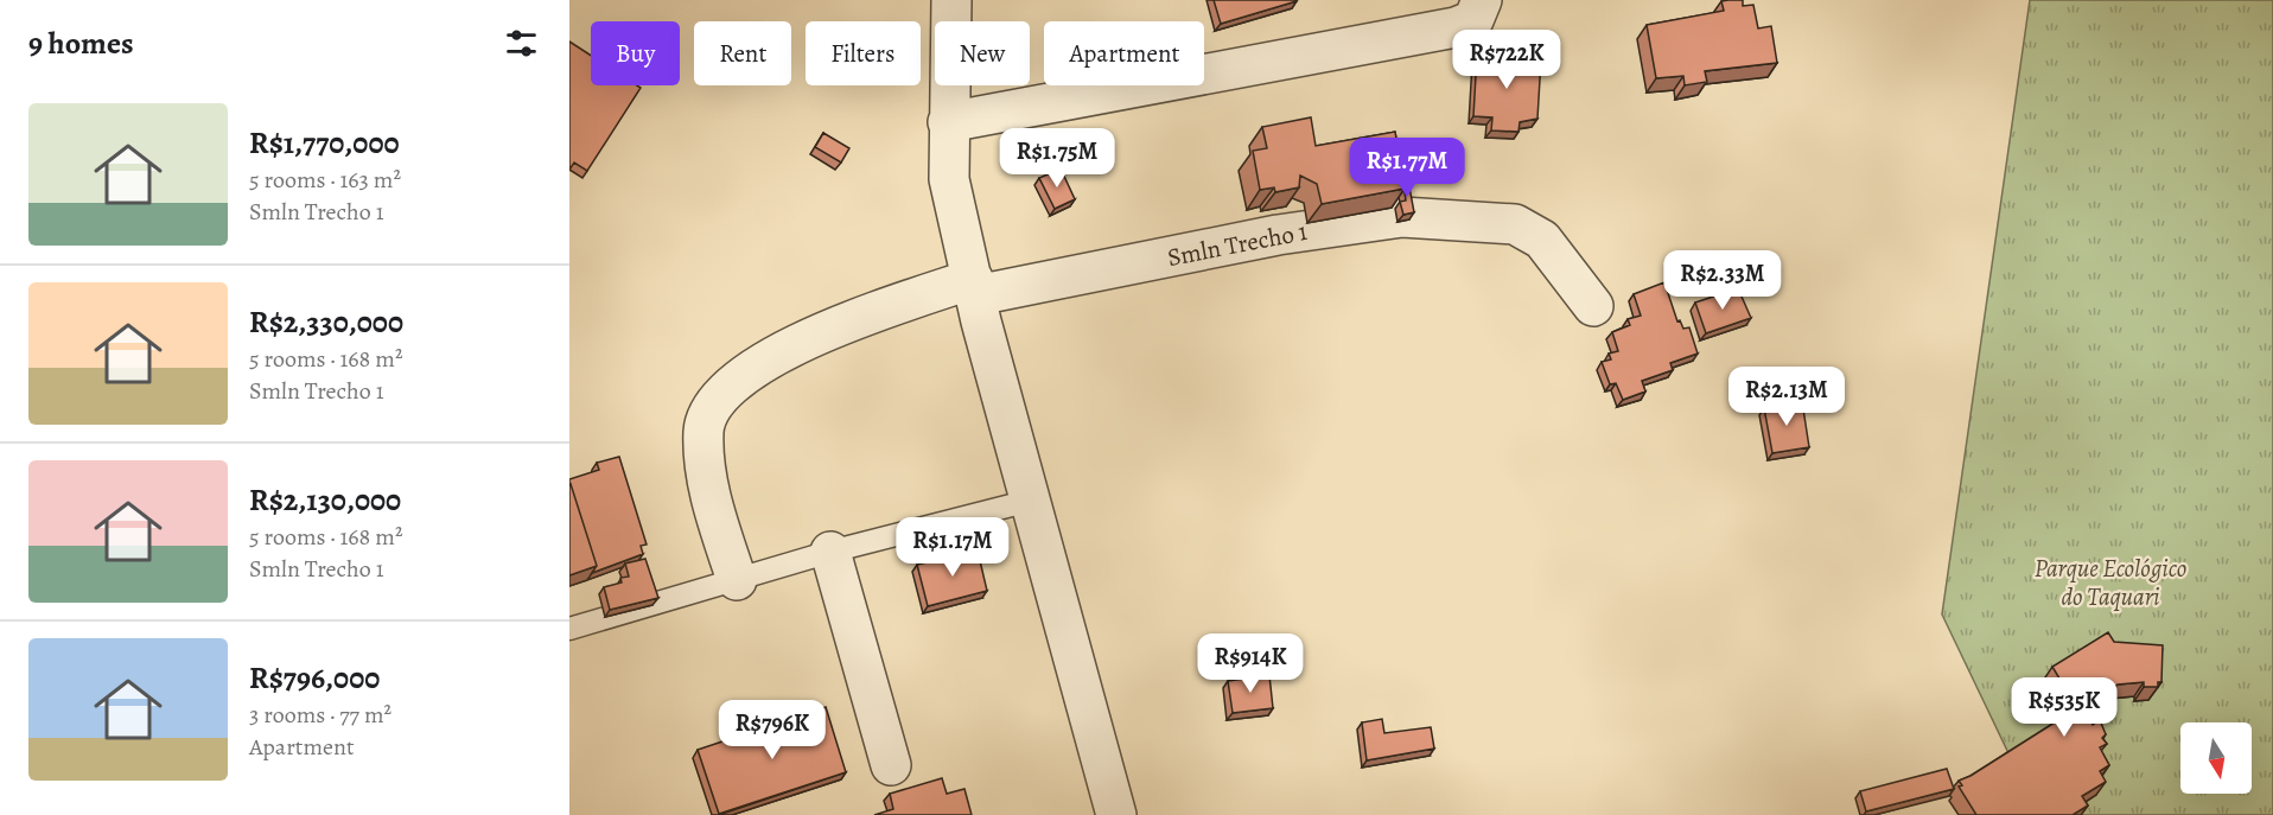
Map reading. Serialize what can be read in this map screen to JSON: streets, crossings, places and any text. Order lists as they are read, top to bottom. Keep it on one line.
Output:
{"streets":{"street":["Smln Trecho 1"]},"parks":["Parque Ecológico do Taquari"],"north":"bottom","page":{"heading":"9 homes","chip":["Buy","Rent","Filters","New","Apartment"],"price":["R$722K","R$1.75M","R$1.77M","R$2.33M","R$2.13M","R$1.17M","R$914K","R$535K","R$796K"],"list":[{"name":"R$1,770,000","note":"5 rooms · 163 m² · Smln Trecho 1"},{"name":"R$2,330,000","note":"5 rooms · 168 m² · Smln Trecho 1"},{"name":"R$2,130,000","note":"5 rooms · 168 m² · Smln Trecho 1"},{"name":"R$796,000","note":"3 rooms · 77 m² · Apartment"}]}}
